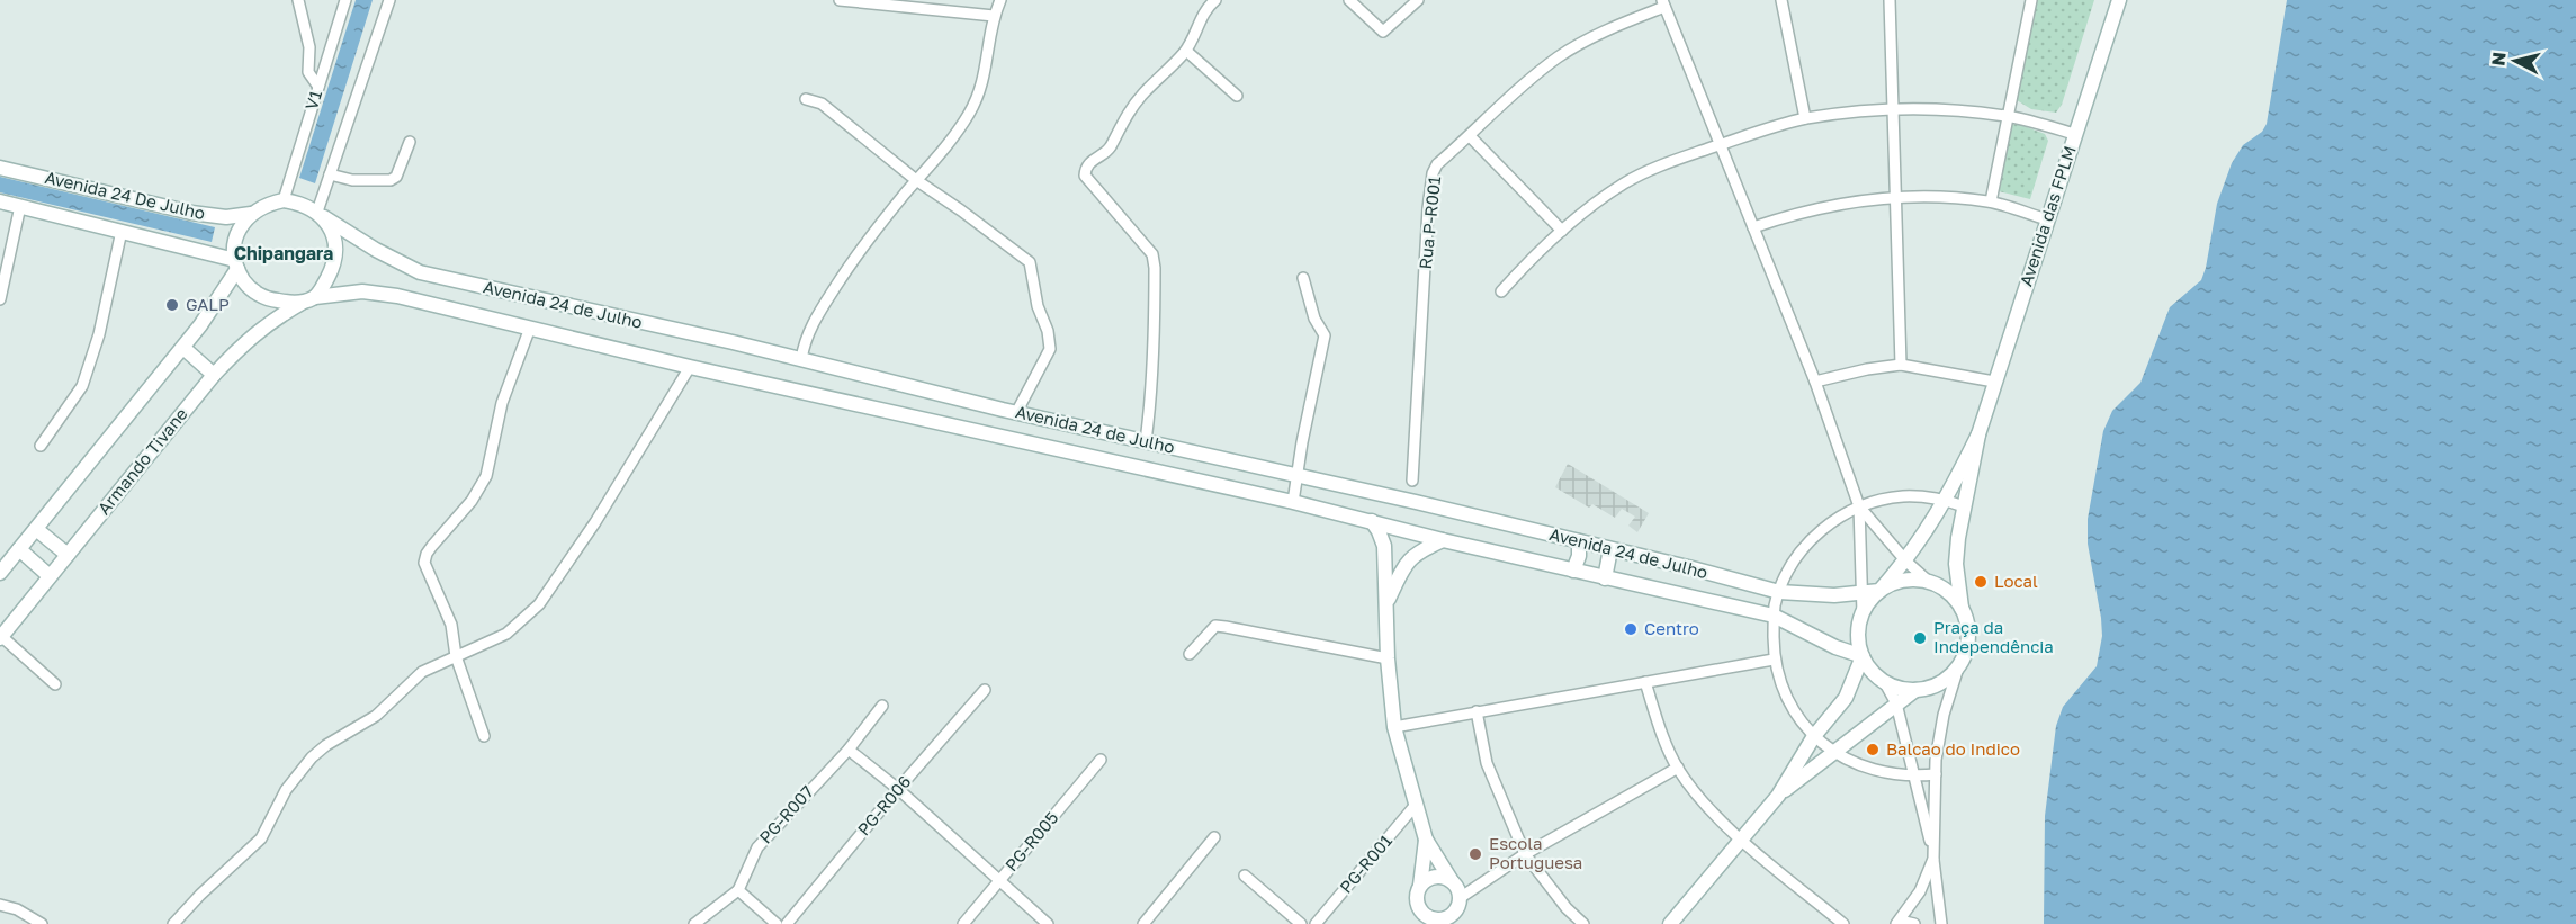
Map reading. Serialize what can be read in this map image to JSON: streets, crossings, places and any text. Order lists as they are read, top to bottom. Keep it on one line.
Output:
{"streets":{"street":["V1","Avenida 24 De Julho","Avenida das FPLM","Rua P-R001","Avenida 24 de Julho","Armando Tivane","PG-R006","PG-R007","PG-R005","PG-R001"]},"crossings":[["V1","Avenida 24 De Julho"],["V1","Avenida 24 de Julho"],["V1","Armando Tivane"],["Avenida 24 De Julho","Avenida 24 de Julho"],["Avenida 24 De Julho","Armando Tivane"],["Avenida das FPLM","Avenida 24 de Julho"],["Avenida 24 de Julho","Armando Tivane"]],"districts":["Chipangara"],"places":["GALP","Local","Centro","Praça da Independência","Balcao do Indico","Escola Portuguesa"],"north":"left"}
